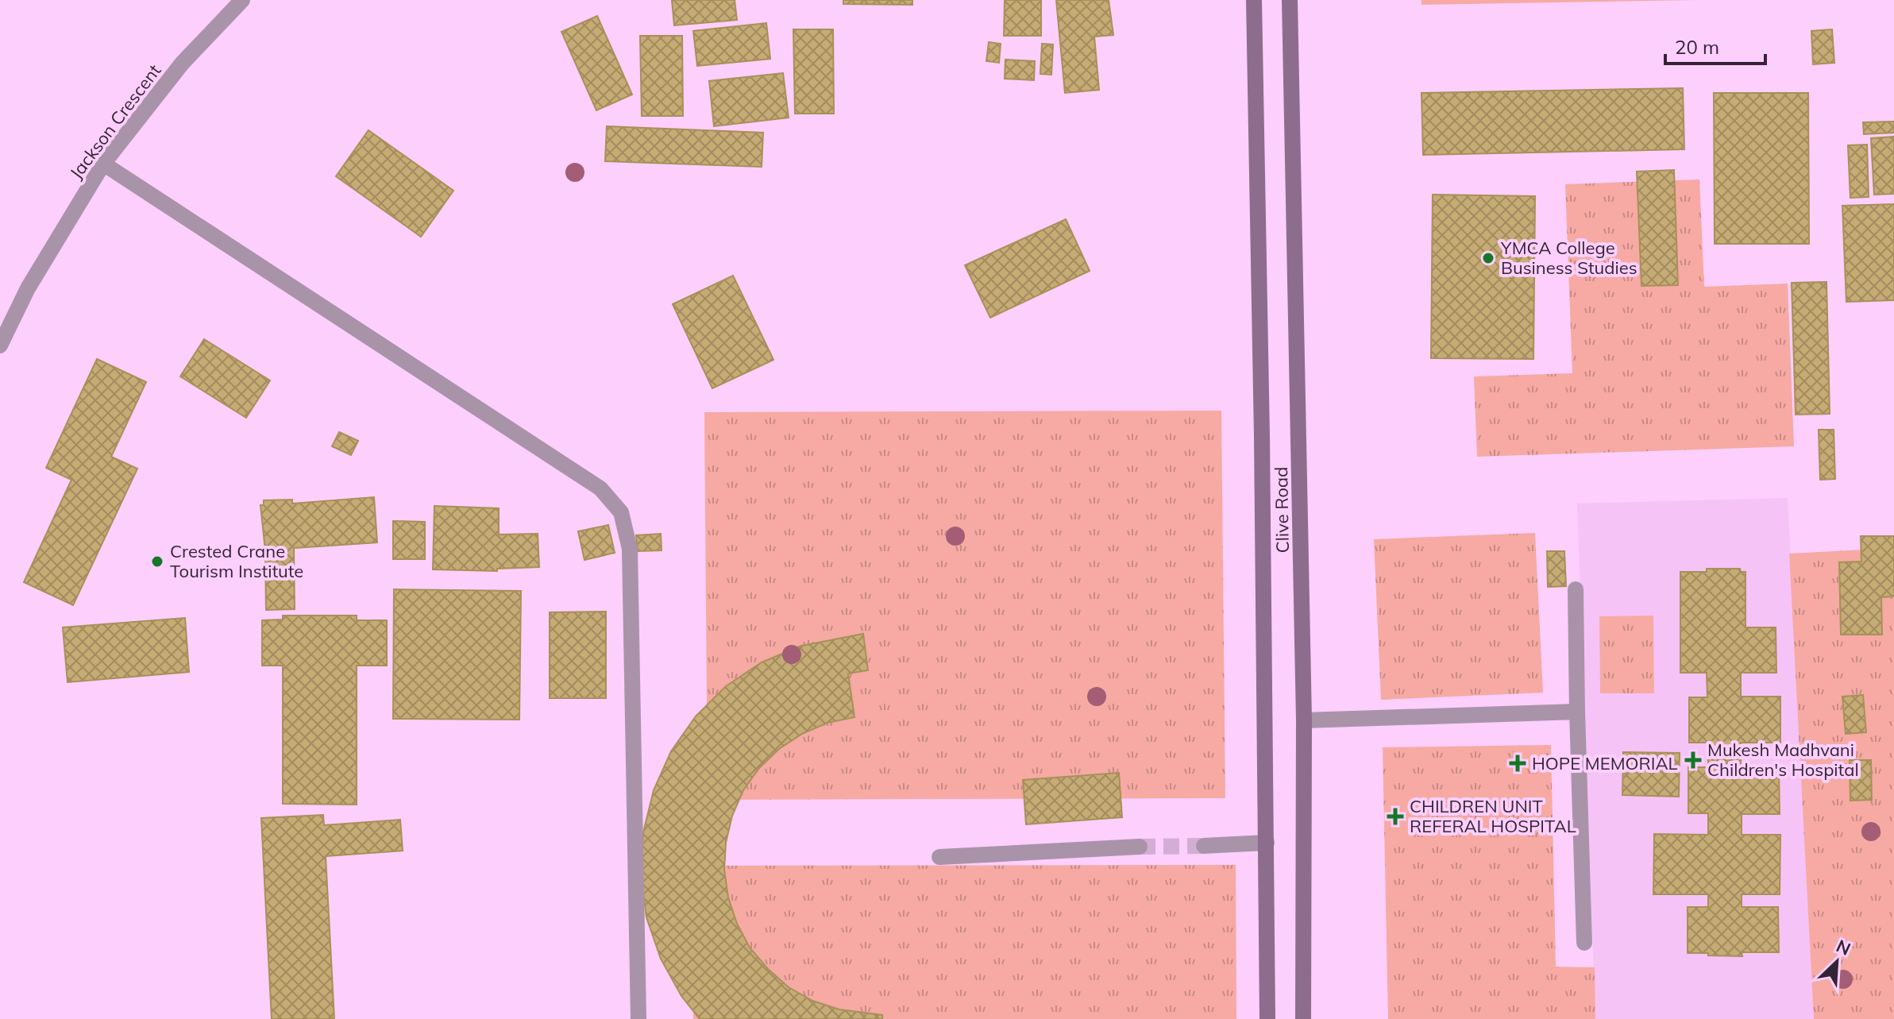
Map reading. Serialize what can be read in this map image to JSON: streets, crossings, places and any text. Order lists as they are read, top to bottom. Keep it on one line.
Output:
{"streets":{"street":["Jackson Crescent","Clive Road"]},"places":{"other":["YMCA College Business Studies","Crested Crane Tourism Institute"],"health":["Mukesh Madhvani Children's Hospital","HOPE MEMORIAL","CHILDREN UNIT REFERAL HOSPITAL"]},"scale_bar":"20 m","north":"top right"}
